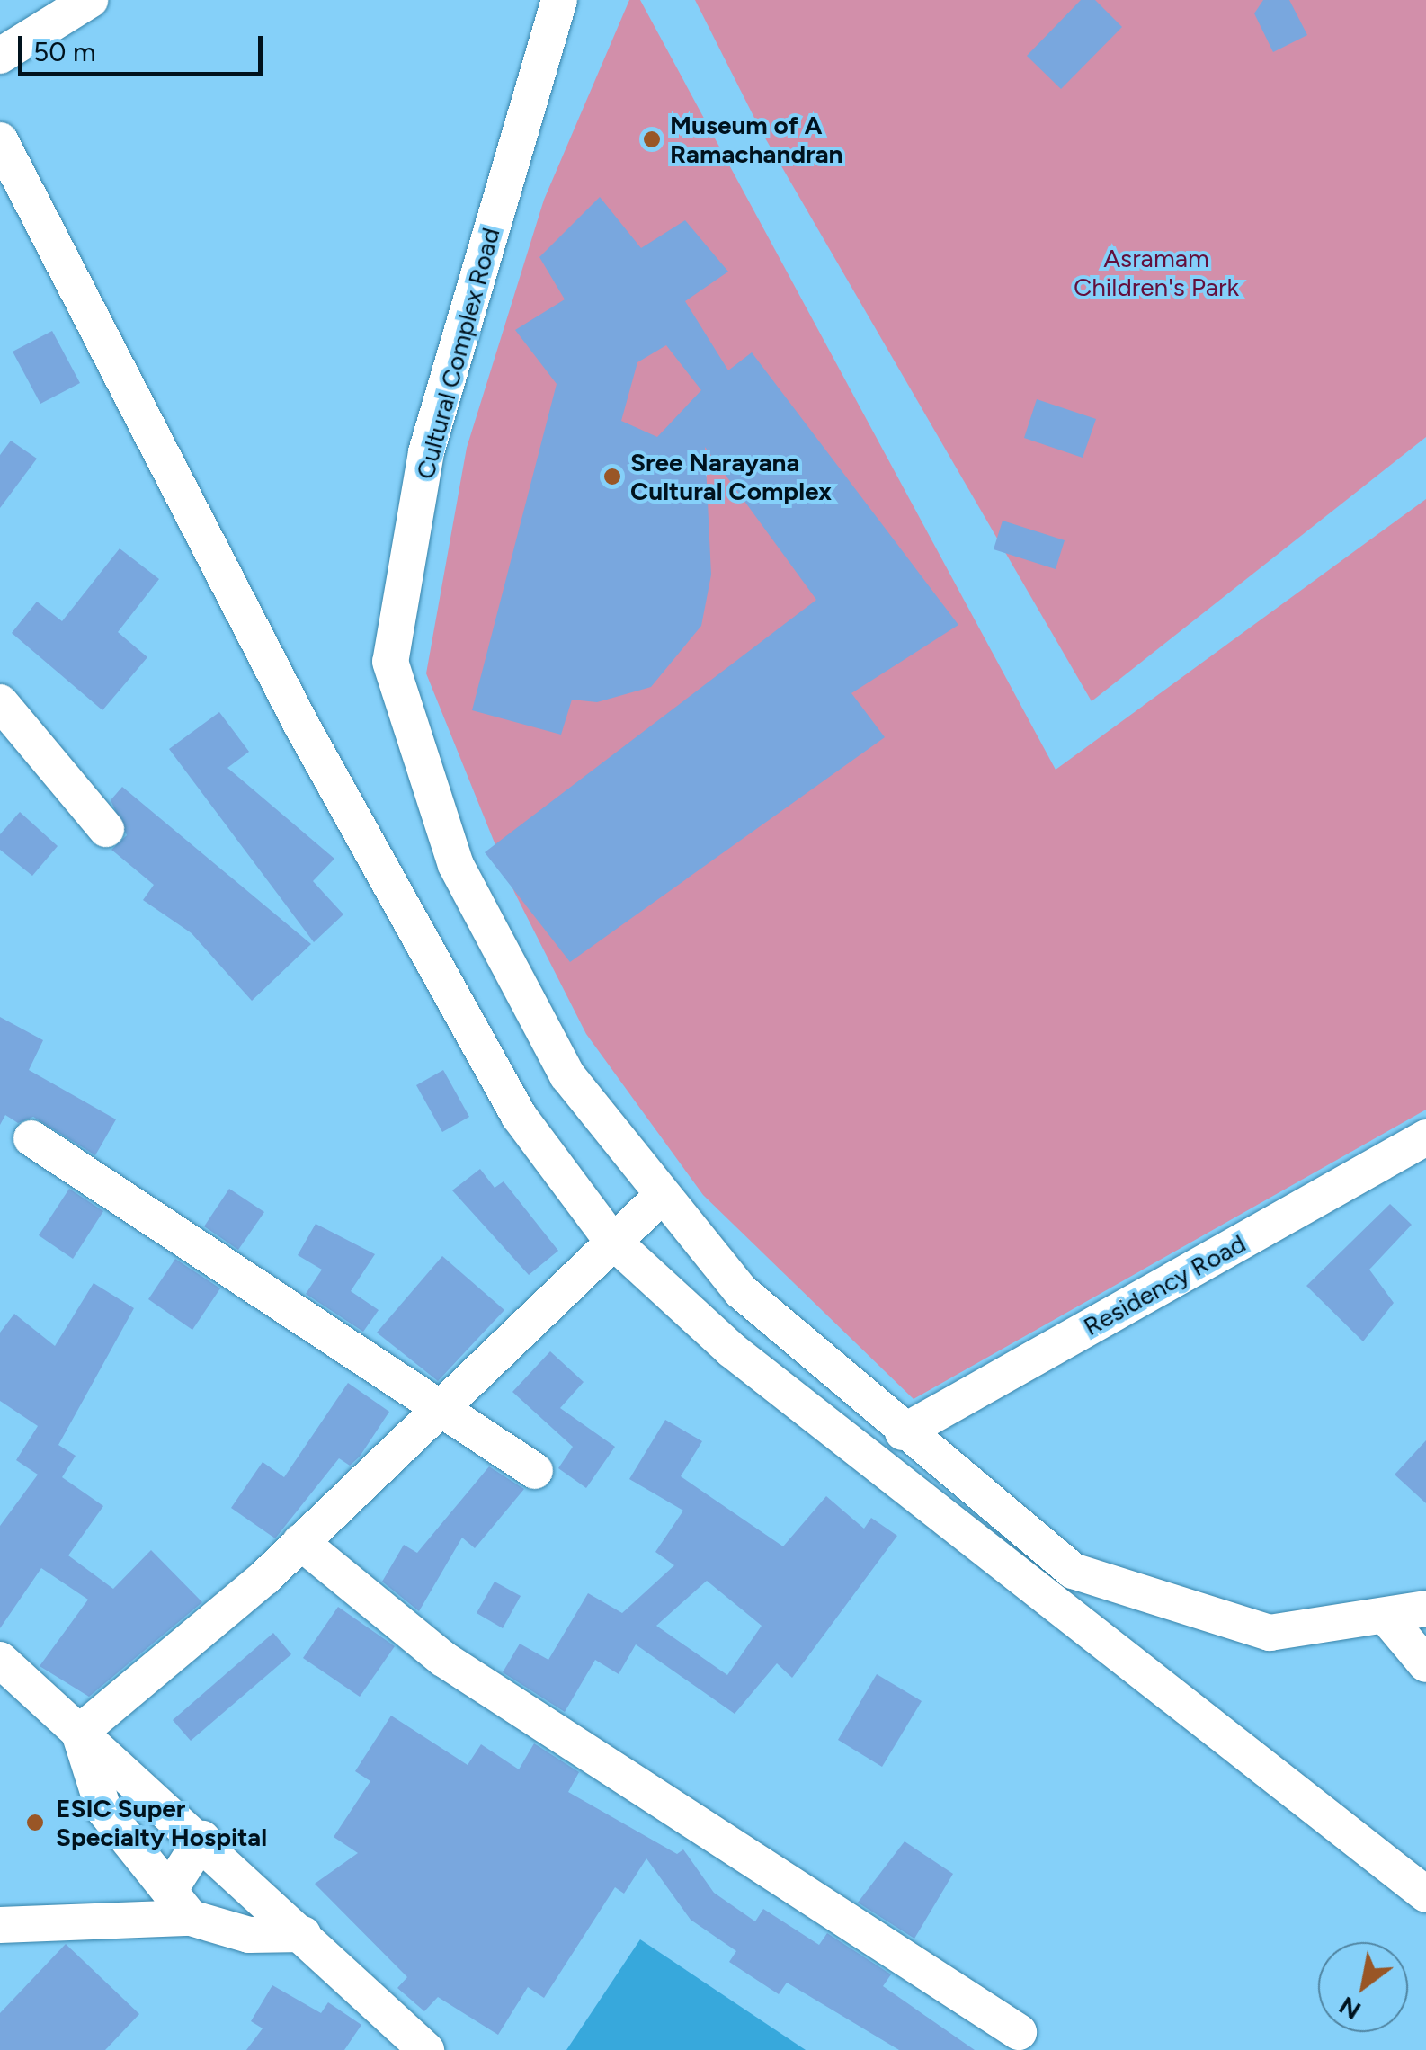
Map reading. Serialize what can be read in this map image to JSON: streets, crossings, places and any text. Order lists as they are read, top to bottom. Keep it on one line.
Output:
{"streets":{"street":["Cultural Complex Road","Residency Road"]},"crossings":[["Cultural Complex Road","Residency Road"]],"parks":["Asramam Children's Park"],"places":["Museum of A Ramachandran","Sree Narayana Cultural Complex","ESIC Super Specialty Hospital"],"scale_bar":"50 m","north":"bottom left"}
